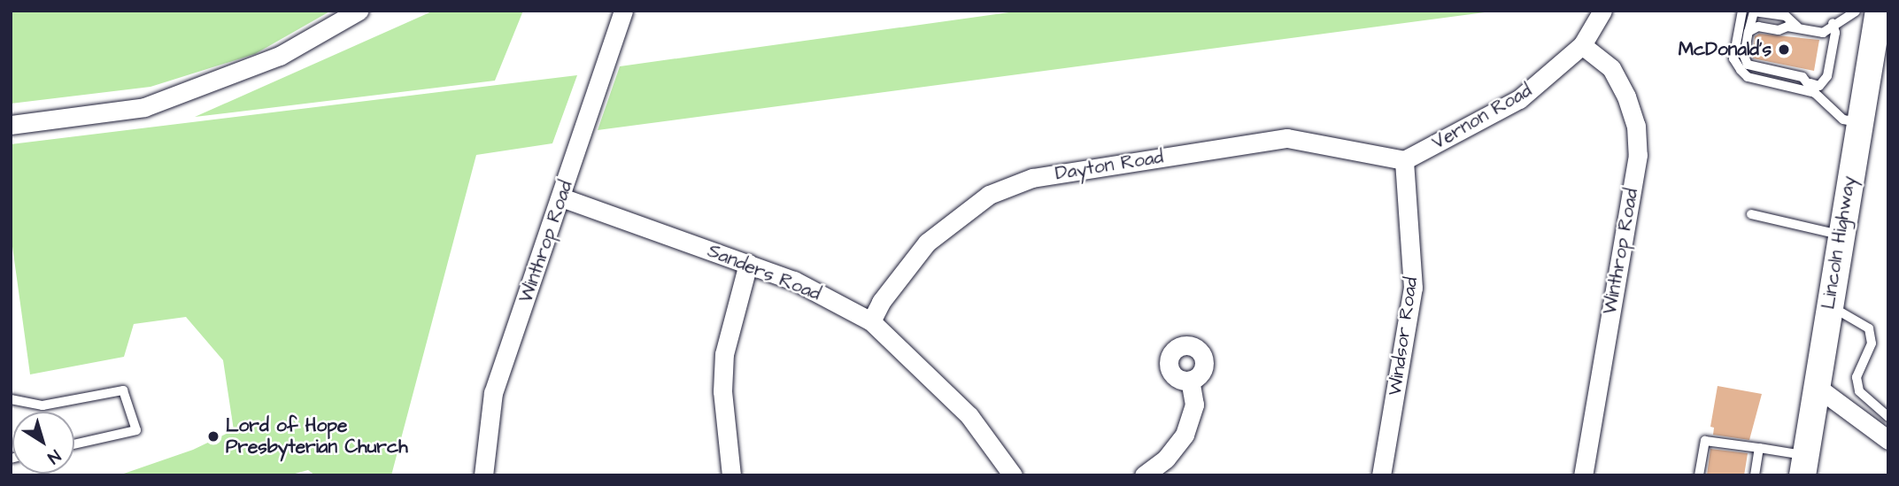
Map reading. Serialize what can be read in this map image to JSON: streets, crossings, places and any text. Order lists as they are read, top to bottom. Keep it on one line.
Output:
{"streets":{"main road":["Lincoln Highway"],"street":["Vernon Road","Dayton Road","Winthrop Road","Sanders Road","Windsor Road"]},"crossings":[["Vernon Road","Dayton Road"],["Vernon Road","Winthrop Road"],["Vernon Road","Windsor Road"],["Dayton Road","Sanders Road"],["Dayton Road","Windsor Road"],["Winthrop Road","Sanders Road"]],"places":["McDonald's","Lord of Hope Presbyterian Church"],"north":"bottom right"}
